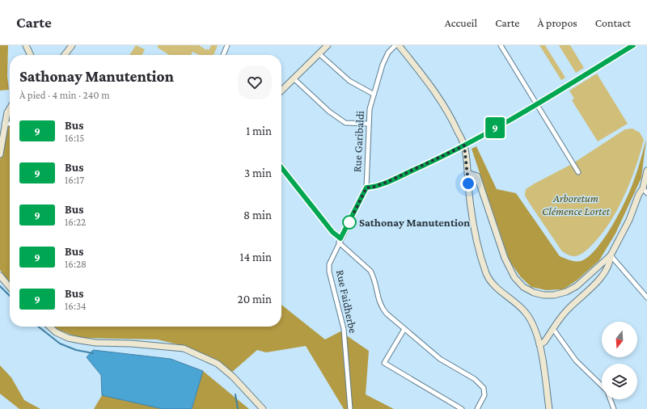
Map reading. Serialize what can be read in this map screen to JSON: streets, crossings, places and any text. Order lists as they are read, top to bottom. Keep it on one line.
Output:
{"streets":{"street":["Rue Garibaldi","Rue Faidherbe"]},"crossings":[["Rue Garibaldi","Rue Faidherbe"]],"parks":["Arboretum Clémence Lortet"],"places":["Sathonay Manutention"],"lines":["bus line 9"],"north":"bottom","page":{"header":"Carte","nav":["Accueil","Carte","À propos","Contact"],"on_map":"9","heading":["Sathonay Manutention","À pied · 4 min · 240 m"],"list":[{"mark":"9","name":"Bus","note":"16:15","value":"1 min"},{"mark":"9","name":"Bus","note":"16:17","value":"3 min"},{"mark":"9","name":"Bus","note":"16:22","value":"8 min"},{"mark":"9","name":"Bus","note":"16:28","value":"14 min"},{"mark":"9","name":"Bus","note":"16:34","value":"20 min"}]}}
